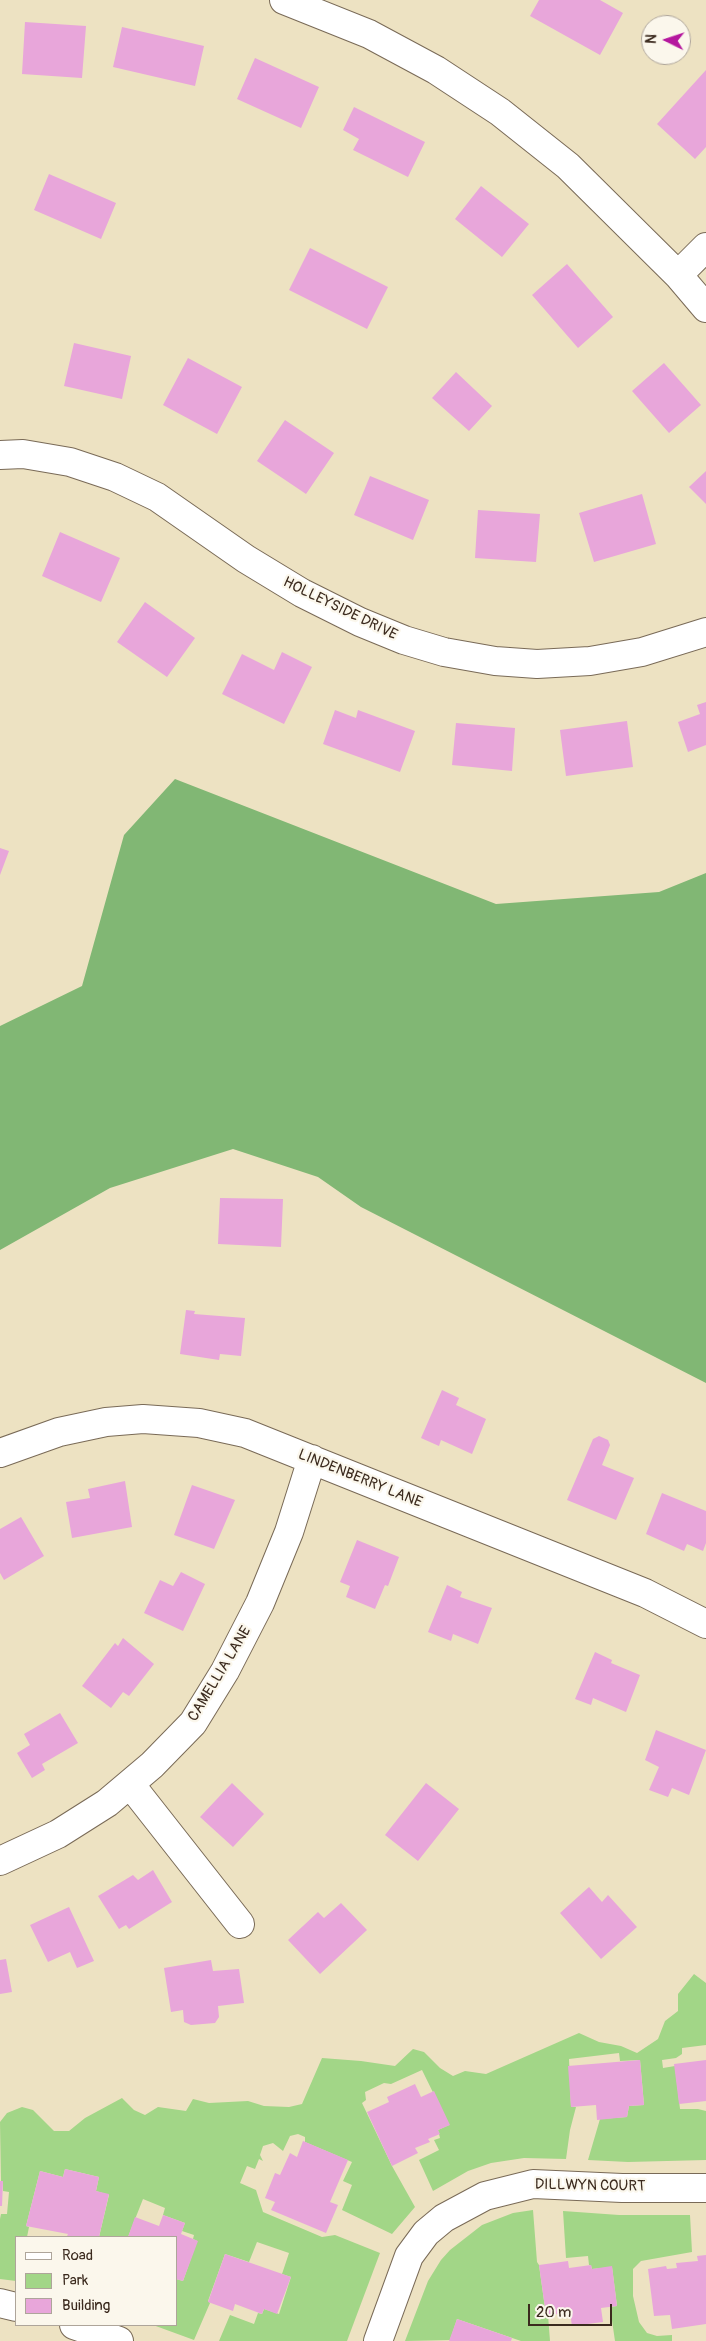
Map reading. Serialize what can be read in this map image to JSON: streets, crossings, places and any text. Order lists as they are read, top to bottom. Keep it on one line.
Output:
{"streets":{"street":["HOLLEYSIDE DRIVE","LINDENBERRY LANE","CAMELLIA LANE","DILLWYN COURT"]},"crossings":[["LINDENBERRY LANE","CAMELLIA LANE"]],"legend":["Road","Park","Building"],"scale_bar":"20 m","north":"left"}
